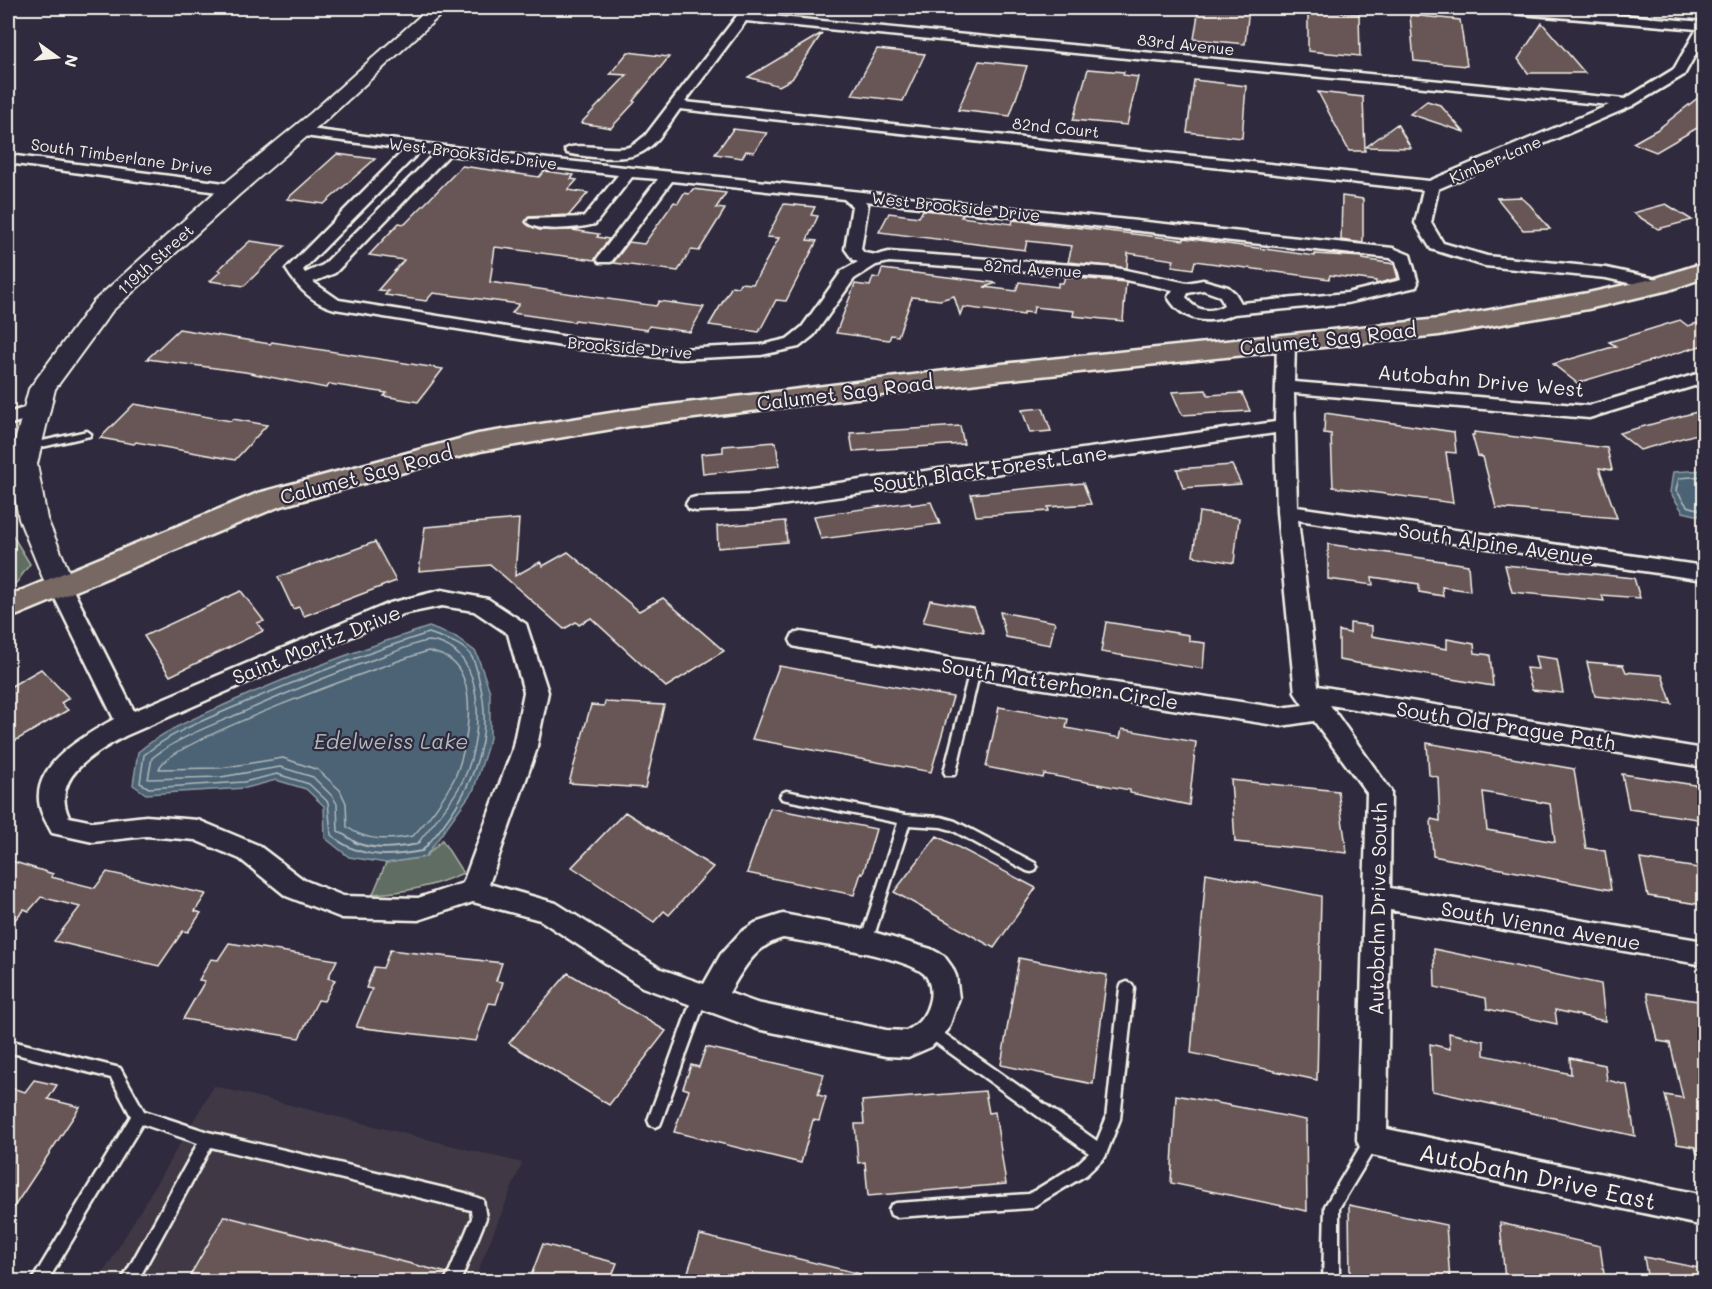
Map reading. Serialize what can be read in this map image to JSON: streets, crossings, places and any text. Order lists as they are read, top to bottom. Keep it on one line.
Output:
{"streets":{"main road":["Calumet Sag Road"],"street":["83rd Avenue","82nd Court","West Brookside Drive","South Timberlane Drive","Kimber Lane","119th Street","82nd Avenue","Brookside Drive","Autobahn Drive West","South Black Forest Lane","South Alpine Avenue","Saint Moritz Drive","South Matterhorn Circle","South Old Prague Path","Autobahn Drive South","South Vienna Avenue","Autobahn Drive East"]},"crossings":[["83rd Avenue","Kimber Lane"],["82nd Court","Kimber Lane"],["West Brookside Drive","119th Street"],["West Brookside Drive","82nd Avenue"],["South Timberlane Drive","119th Street"],["Kimber Lane","Calumet Sag Road"],["119th Street","Calumet Sag Road"],["82nd Avenue","Brookside Drive"],["Calumet Sag Road","Autobahn Drive South"],["Autobahn Drive West","Autobahn Drive South"],["South Black Forest Lane","Autobahn Drive South"],["South Alpine Avenue","Autobahn Drive South"],["South Matterhorn Circle","South Old Prague Path"],["South Matterhorn Circle","Autobahn Drive South"],["South Old Prague Path","Autobahn Drive South"],["Autobahn Drive South","South Vienna Avenue"],["Autobahn Drive South","Autobahn Drive East"]],"water":["Edelweiss Lake"],"north":"right"}
